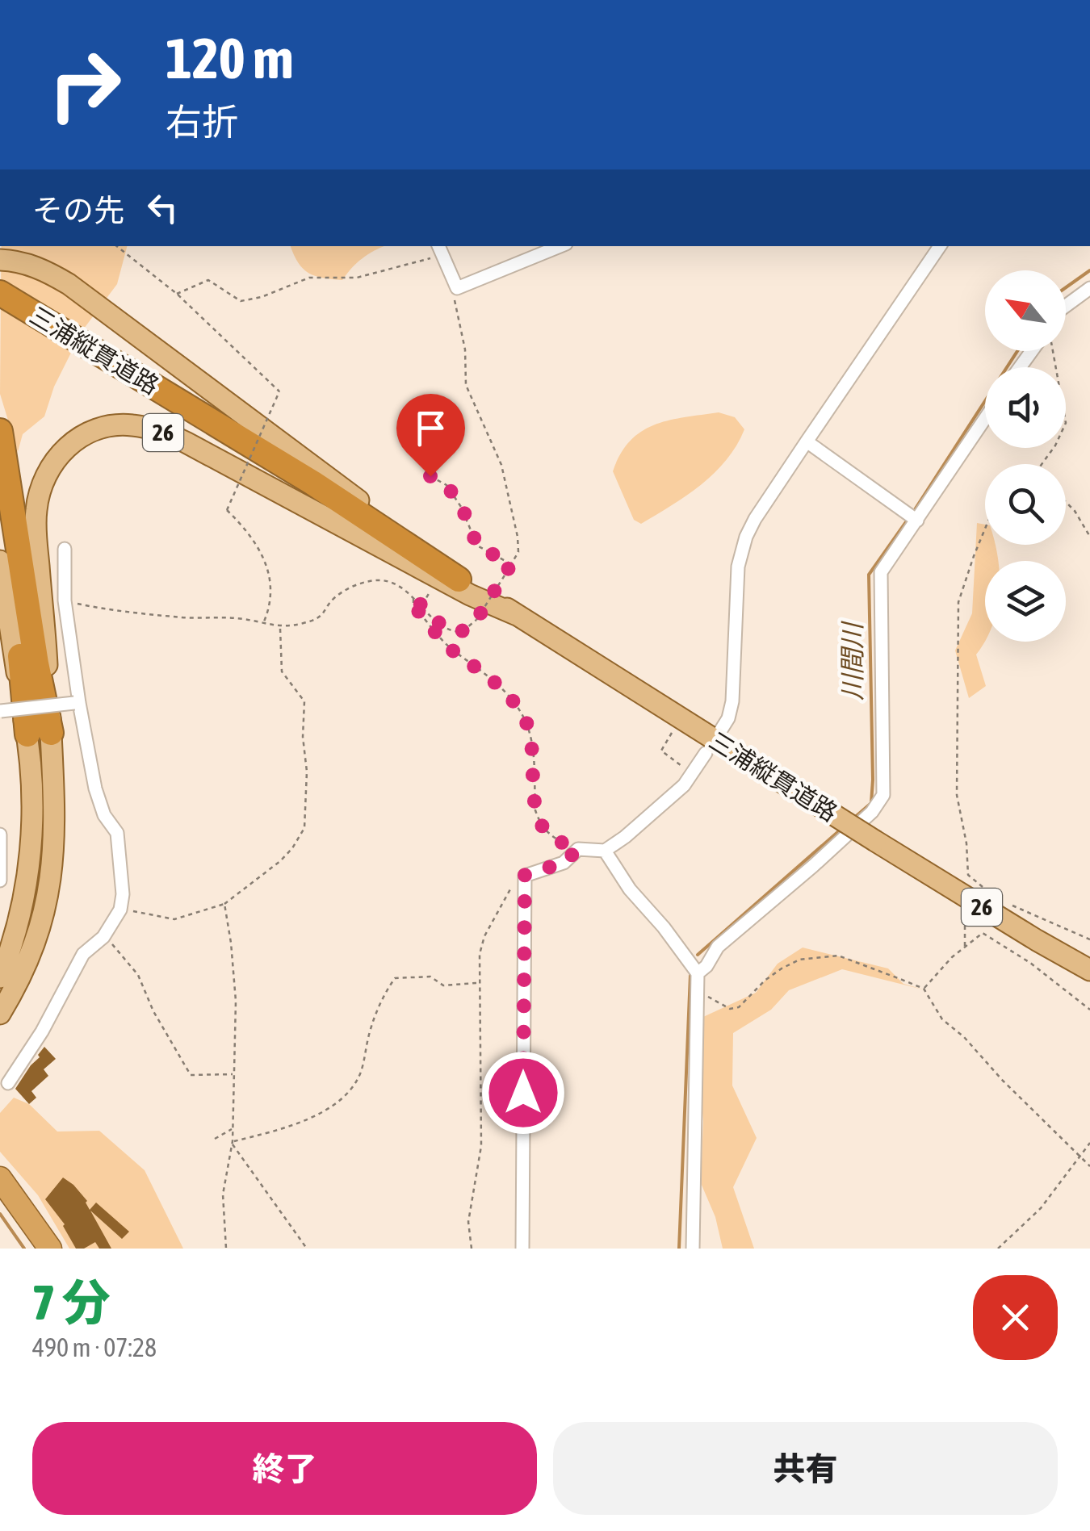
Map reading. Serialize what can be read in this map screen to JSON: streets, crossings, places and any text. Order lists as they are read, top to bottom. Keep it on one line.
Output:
{"streets":{"highway":["三浦縦貫道路","26"]},"crossings":[["三浦縦貫道路","26"]],"water":["川間川"],"north":"top left","page":{"turn":["120 m","右折"],"then":"その先","heading":["7 分","490 m · 07:28"],"buttons":["終了","共有"]}}
